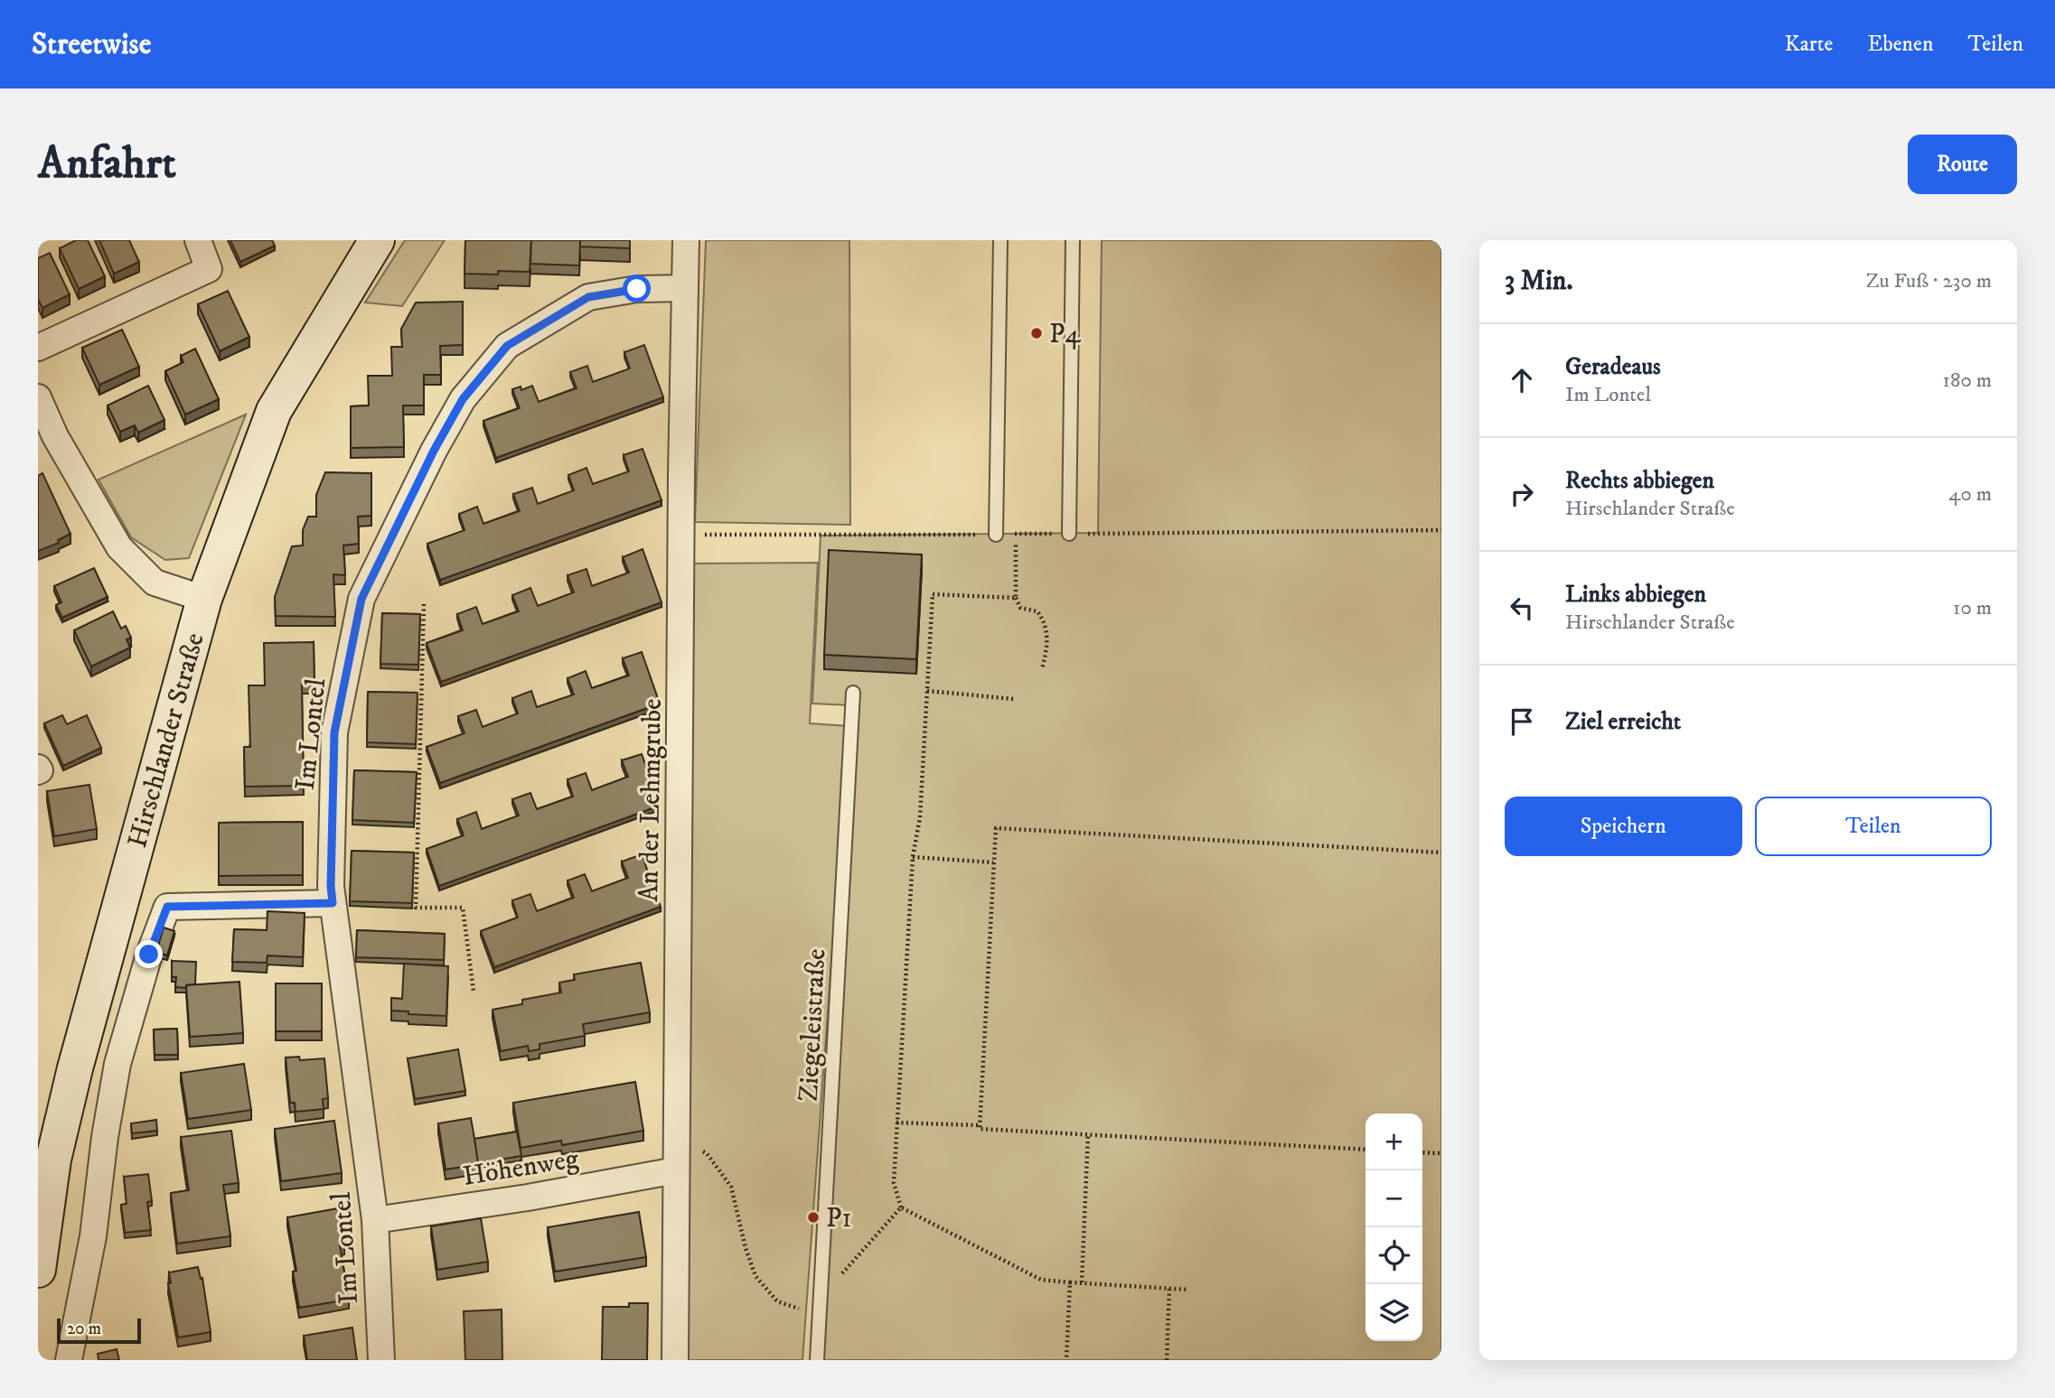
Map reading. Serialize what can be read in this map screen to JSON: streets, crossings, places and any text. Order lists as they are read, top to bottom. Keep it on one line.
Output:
{"streets":{"street":["Im Lontel","Hirschlander Straße","An der Lehmgrube","Höhenweg"],"lane":["Ziegeleistraße"]},"crossings":[["Im Lontel","An der Lehmgrube"],["Im Lontel","Höhenweg"],["An der Lehmgrube","Höhenweg"]],"places":["P4","P1"],"scale_bar":"20 m","page":{"header":"Streetwise","nav":["Karte","Ebenen","Teilen"],"buttons":["Route",["Speichern","Teilen"]],"title":"Anfahrt","heading":["3 Min.","Zu Fuß · 230 m"],"list":[["Geradeaus","Im Lontel","180 m"],["Rechts abbiegen","Hirschlander Straße","40 m"],["Links abbiegen","Hirschlander Straße","10 m"],"Ziel erreicht"],"map_buttons":["+","−"],"scale":"20 m"}}
